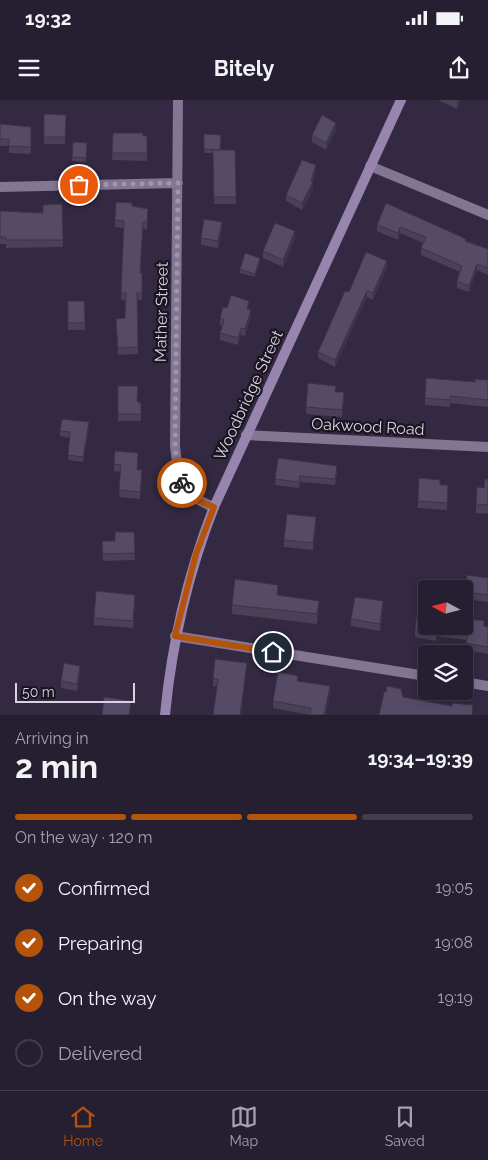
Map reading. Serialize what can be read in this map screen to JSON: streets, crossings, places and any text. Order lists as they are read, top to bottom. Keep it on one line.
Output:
{"streets":{"main road":["Woodbridge Street"],"street":["Mather Street","Oakwood Road"]},"crossings":[["Mather Street","Woodbridge Street"],["Woodbridge Street","Oakwood Road"]],"scale_bar":"50 m","north":"left","page":{"status":"19:32","header":"Bitely","scale":"50 m","heading":["2 min","Arriving in","19:34–19:39"],"bar":"On the way · 120 m","list":[["Confirmed","19:05"],["Preparing","19:08"],["On the way","19:19"],"Delivered"],"tabs":["Home","Map","Saved"]}}
